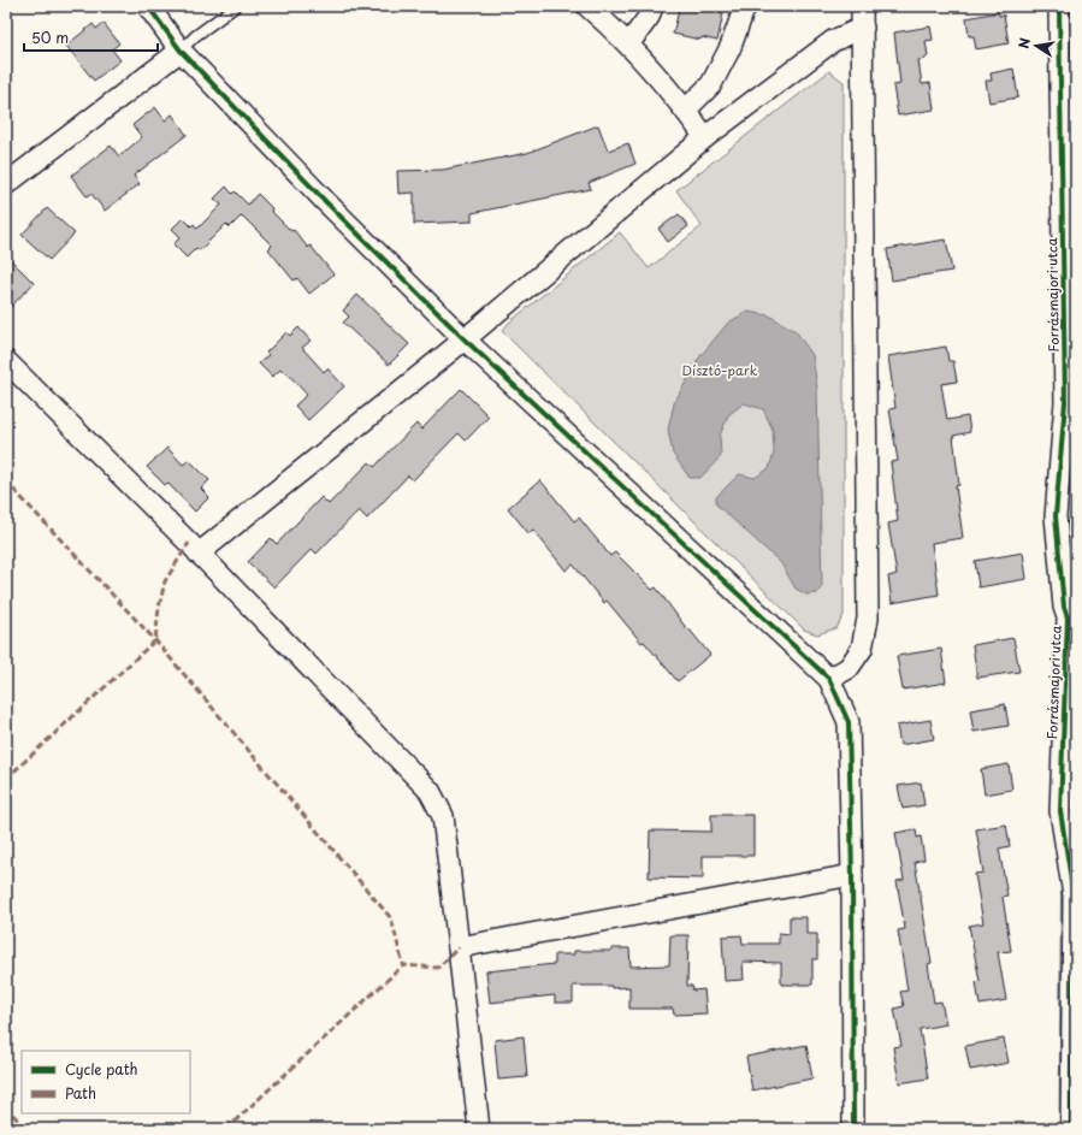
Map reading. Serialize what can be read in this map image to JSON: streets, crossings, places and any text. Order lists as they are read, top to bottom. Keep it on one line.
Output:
{"streets":{"street":["Forrásmajori utca"]},"parks":["Dísztó-park"],"legend":["Cycle path","Path"],"scale_bar":"50 m","north":"left"}
